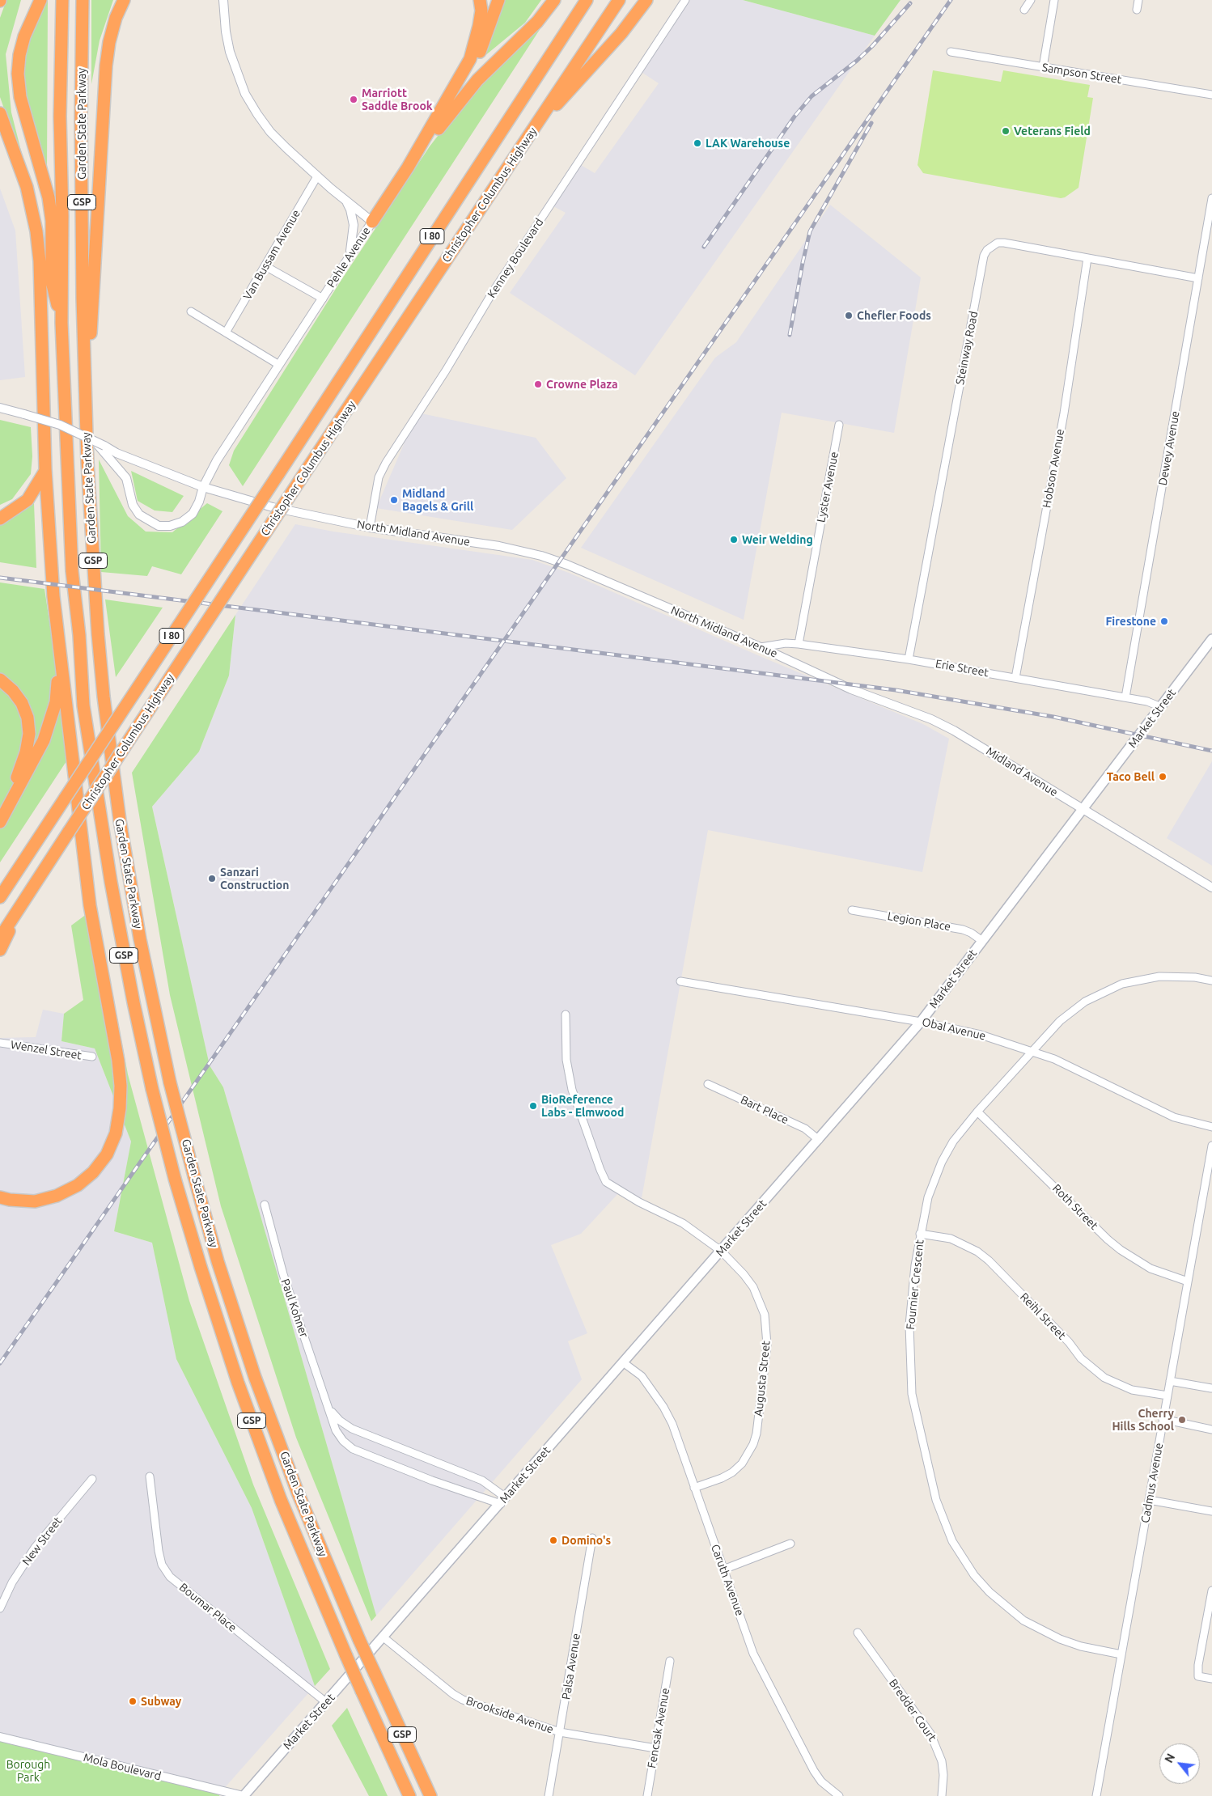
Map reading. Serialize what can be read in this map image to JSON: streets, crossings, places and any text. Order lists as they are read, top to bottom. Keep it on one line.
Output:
{"streets":{"highway":["Garden State Parkway","Christopher Columbus Highway","GSP","I 80"],"main road":["Market Street"],"street":["Sampson Street","Van Bussam Avenue","Pehle Avenue","Kenney Boulevard","Steinway Road","Dewey Avenue","Hobson Avenue","Lyster Avenue","North Midland Avenue","Erie Street","Midland Avenue","Legion Place","Obal Avenue","Wenzel Street","Bart Place","Roth Street","Fournier Crescent","Paul Kohner","Reihl Street","Augusta Street","Cadmus Avenue","New Street","Caruth Avenue","Boumar Place","Palsa Avenue","Bredder Court","Brookside Avenue","Fencsak Avenue","Mola Boulevard"]},"crossings":[["Van Bussam Avenue","Pehle Avenue"],["Pehle Avenue","North Midland Avenue"],["Kenney Boulevard","North Midland Avenue"],["Steinway Road","Dewey Avenue"],["Steinway Road","Hobson Avenue"],["Steinway Road","Erie Street"],["Dewey Avenue","Erie Street"],["Hobson Avenue","Erie Street"],["Lyster Avenue","Erie Street"],["North Midland Avenue","Erie Street"],["North Midland Avenue","Midland Avenue"],["Erie Street","Market Street"],["Market Street","Midland Avenue"],["Market Street","Legion Place"],["Market Street","Obal Avenue"],["Market Street","Bart Place"],["Market Street","Paul Kohner"],["Market Street","Augusta Street"],["Market Street","Caruth Avenue"],["Market Street","Boumar Place"],["Market Street","Brookside Avenue"],["Market Street","Mola Boulevard"],["Obal Avenue","Fournier Crescent"],["Roth Street","Fournier Crescent"],["Roth Street","Cadmus Avenue"],["Fournier Crescent","Reihl Street"],["Fournier Crescent","Cadmus Avenue"],["Reihl Street","Cadmus Avenue"],["Augusta Street","Caruth Avenue"],["Palsa Avenue","Brookside Avenue"],["Brookside Avenue","Fencsak Avenue"]],"parks":["Borough Park"],"places":["Marriott Saddle Brook","Veterans Field","LAK Warehouse","Chefler Foods","Crowne Plaza","Midland Bagels & Grill","Weir Welding","Firestone","Taco Bell","Sanzari Construction","BioReference Labs - Elmwood","Cherry Hills School","Domino's","Subway"],"north":"top left"}
